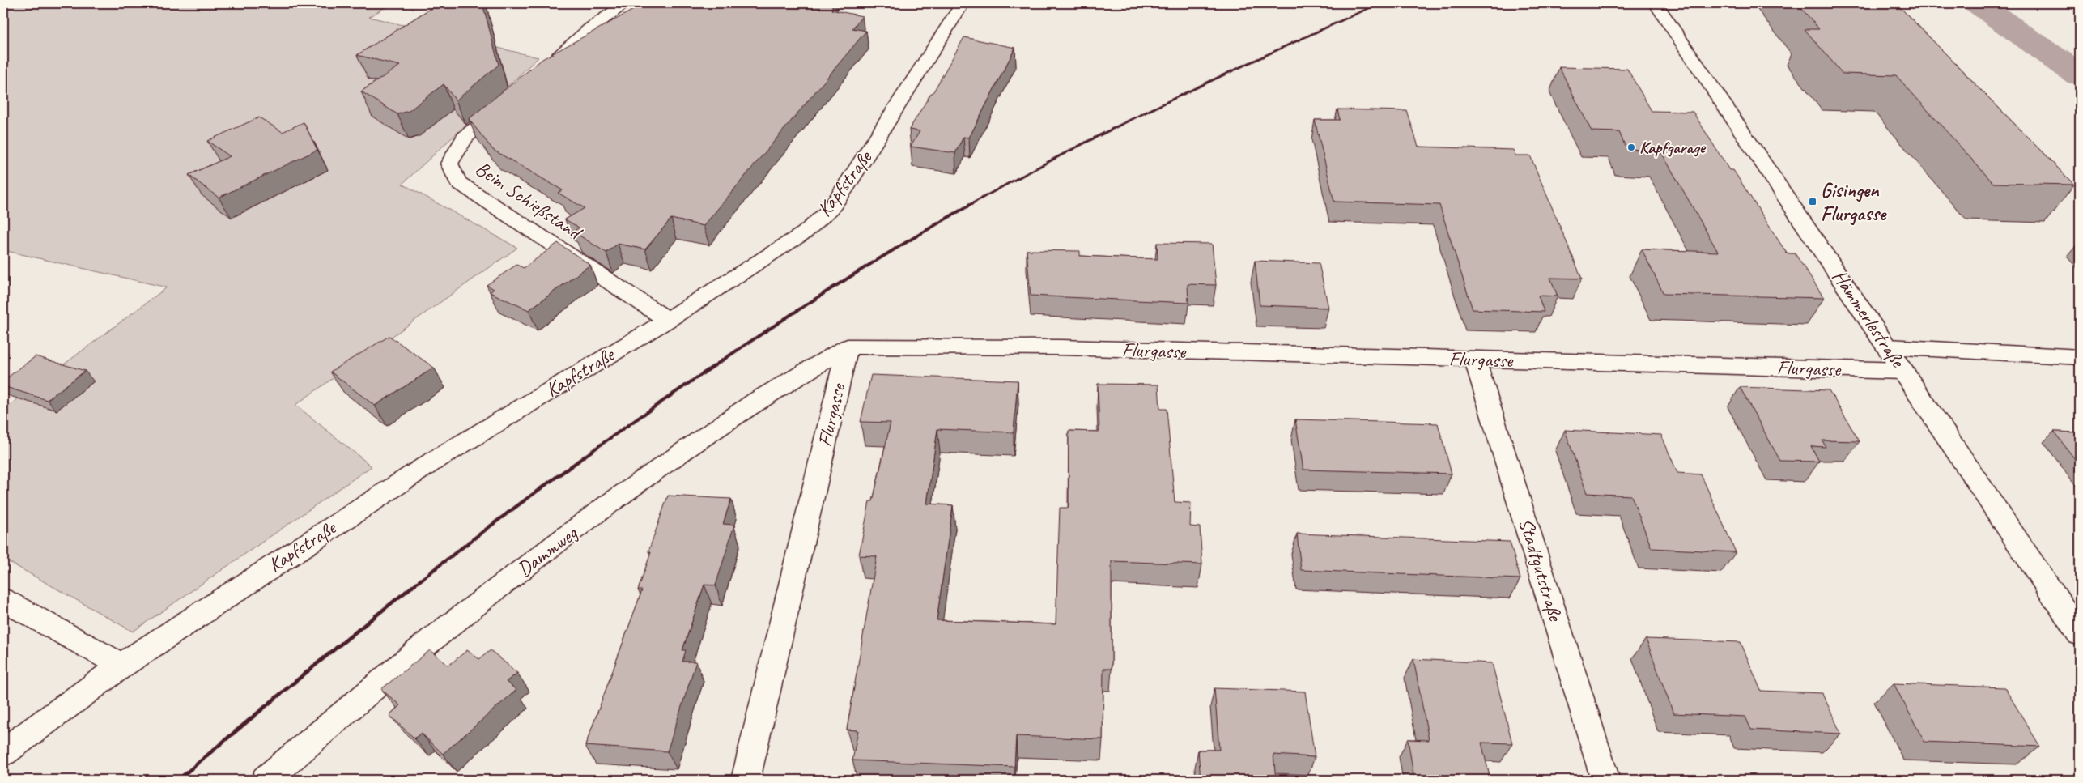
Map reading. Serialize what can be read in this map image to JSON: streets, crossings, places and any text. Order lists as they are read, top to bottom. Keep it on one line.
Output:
{"streets":{"street":["Kapfstraße","Beim Schießstand","Hämmerlestraße","Flurgasse","Dammweg","Stadtgutstraße"]},"crossings":[["Kapfstraße","Beim Schießstand"],["Hämmerlestraße","Flurgasse"],["Flurgasse","Dammweg"],["Flurgasse","Stadtgutstraße"]],"places":{"other":["Kapfgarage"],"transit":["Gisingen Flurgasse"]}}
